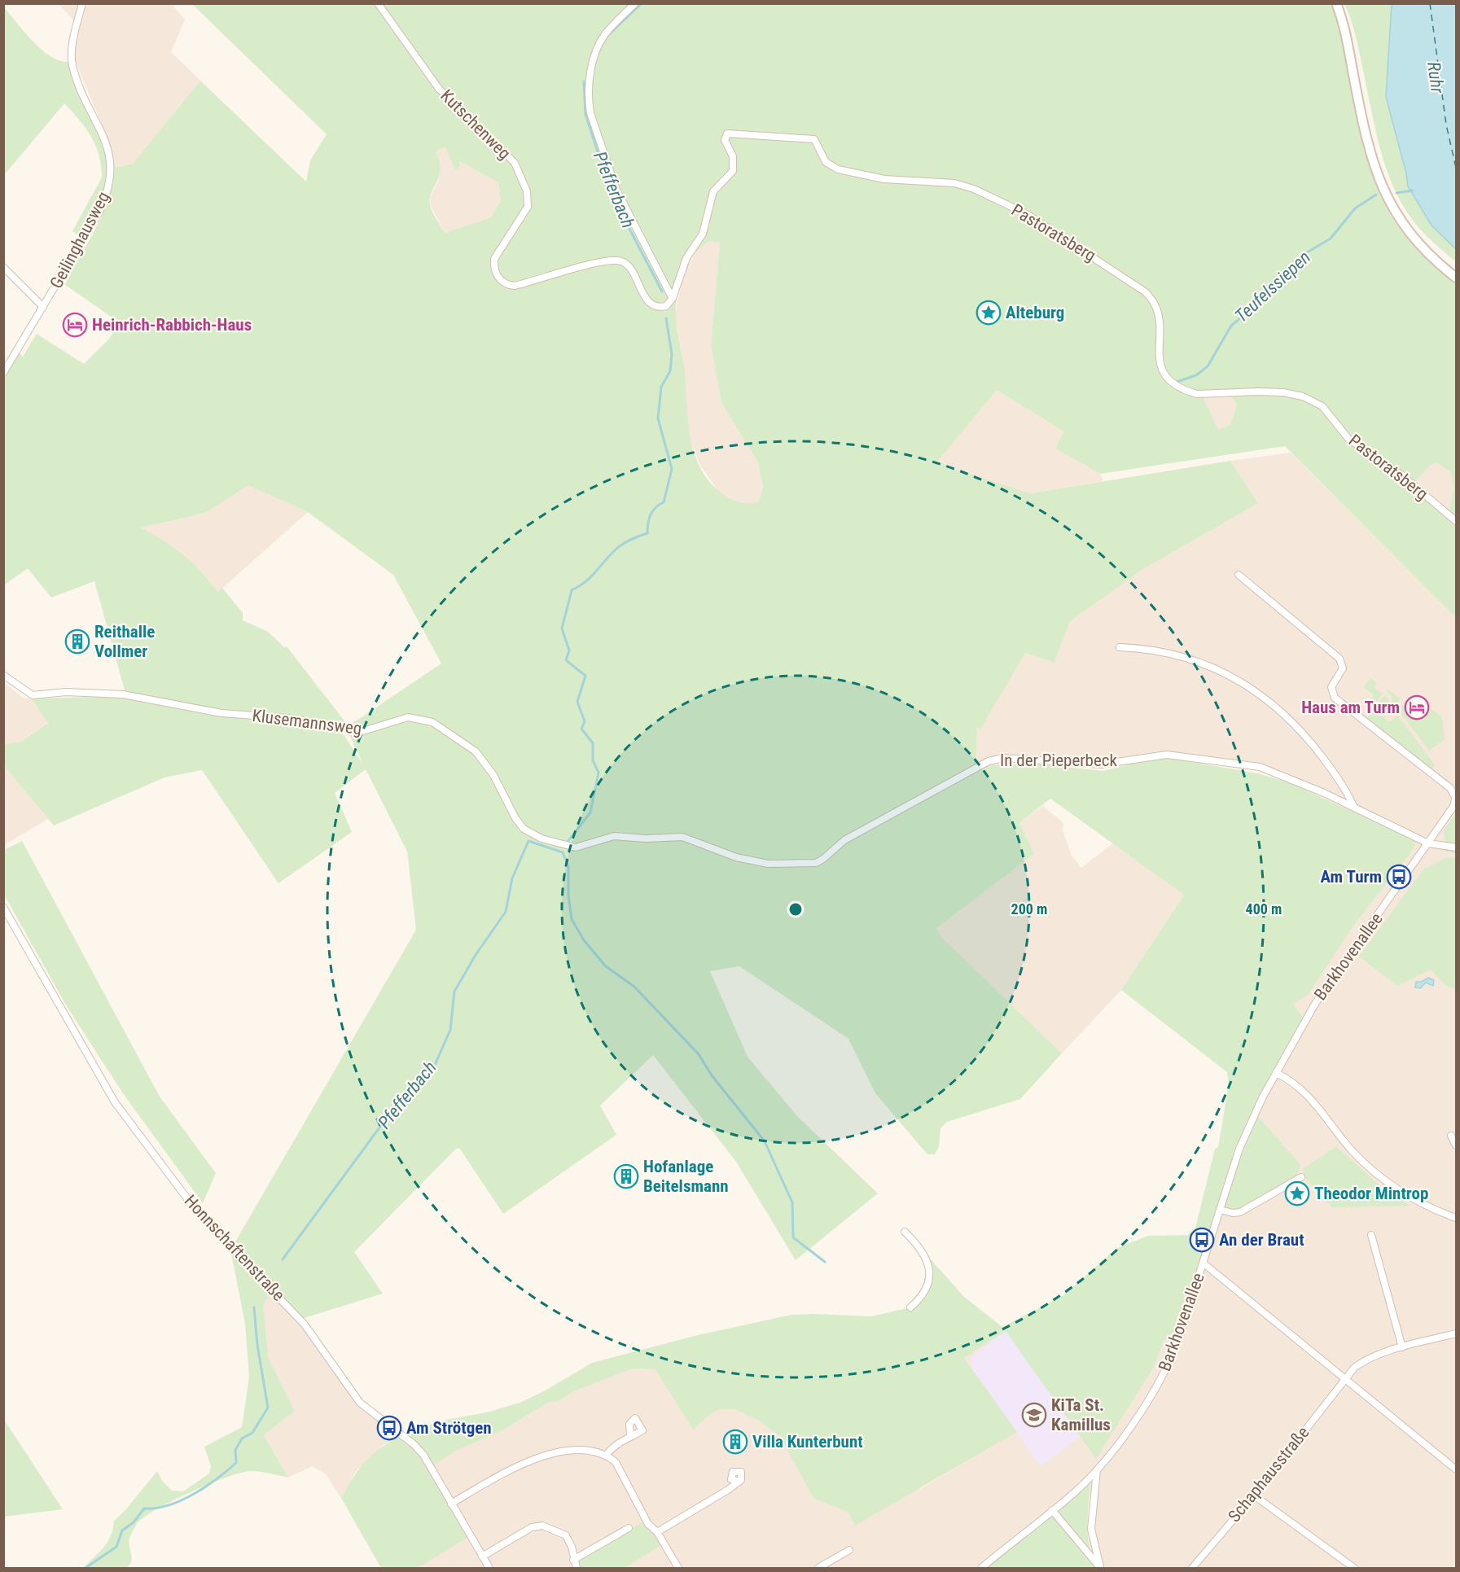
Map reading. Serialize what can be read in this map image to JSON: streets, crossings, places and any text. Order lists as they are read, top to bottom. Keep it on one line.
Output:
{"streets":{"street":["Kutschenweg","Pastoratsberg","Geilinghausweg","Klusemannsweg","In der Pieperbeck","Barkhovenallee","Honnschaftenstraße","Schaphausstraße"]},"crossings":[["Kutschenweg","Pastoratsberg"],["Klusemannsweg","In der Pieperbeck"],["In der Pieperbeck","Barkhovenallee"]],"water":["Ruhr","Pfefferbach","Teufelssiepen"],"places":{"place":["Alteburg","Theodor Mintrop"],"hotel":["Heinrich-Rabbich-Haus","Haus am Turm"],"building":["Reithalle Vollmer","Hofanlage Beitelsmann","Villa Kunterbunt"],"bus stop":["Am Turm","An der Braut","Am Strötgen"],"school or university":["KiTa St. Kamillus"]},"rings":["200 m","400 m"]}
